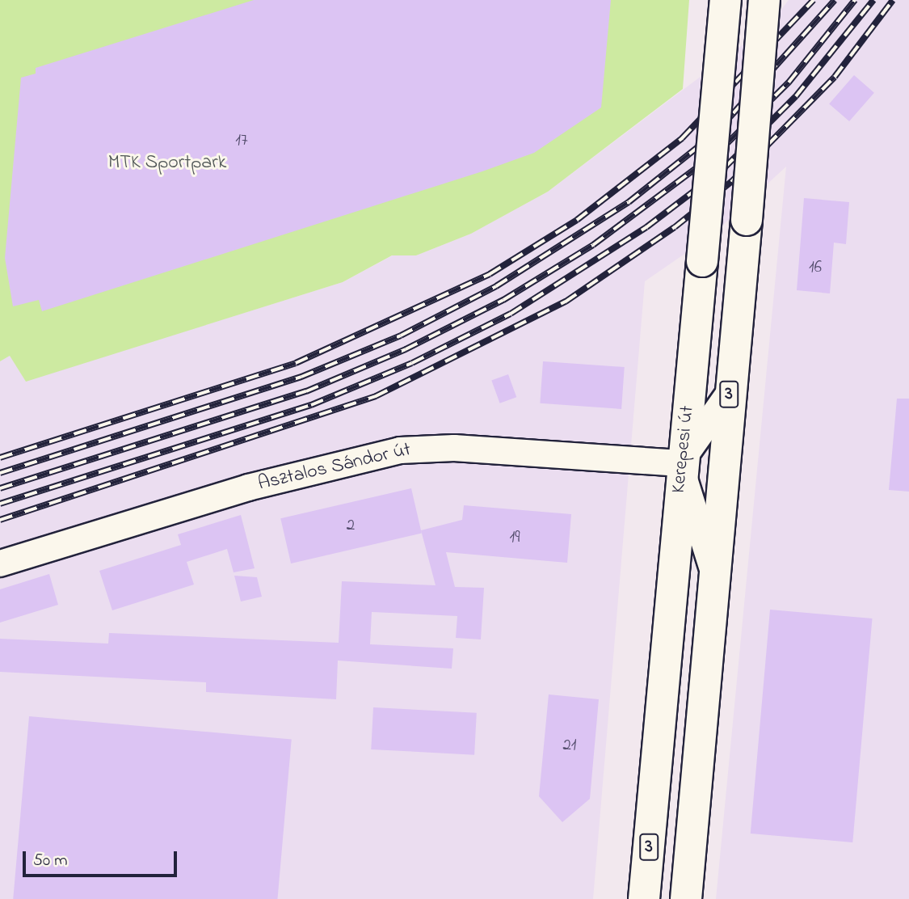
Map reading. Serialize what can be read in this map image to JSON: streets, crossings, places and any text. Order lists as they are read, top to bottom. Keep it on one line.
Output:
{"streets":{"main road":["3","Kerepesi út"],"street":["Asztalos Sándor út"]},"crossings":[["Kerepesi út","Asztalos Sándor út"]],"parks":["MTK Sportpark"],"house_numbers":["17","16","2","19","21"],"scale_bar":"50 m"}
